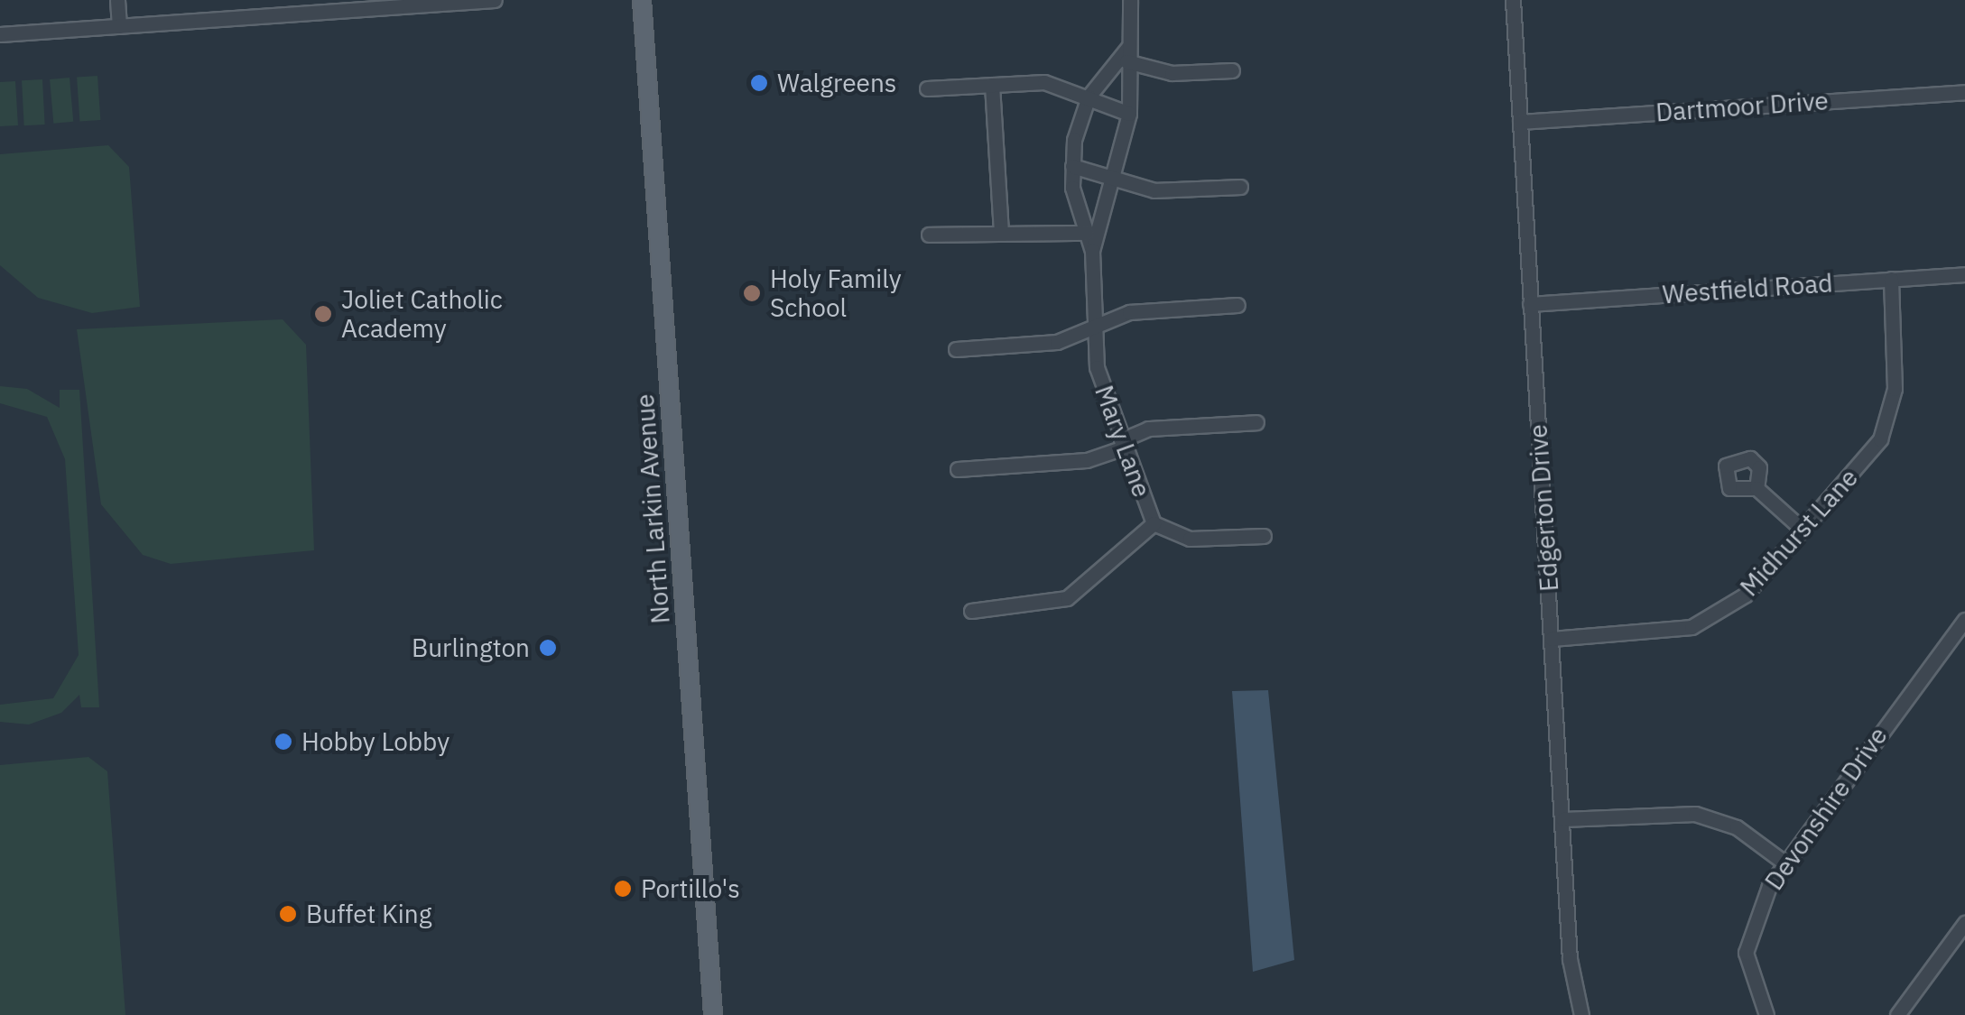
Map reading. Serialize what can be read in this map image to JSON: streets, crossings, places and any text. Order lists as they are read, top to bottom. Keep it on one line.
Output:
{"streets":{"main road":["North Larkin Avenue"],"street":["Dartmoor Drive","Westfield Road","Mary Lane","Edgerton Drive","Midhurst Lane","Devonshire Drive"]},"crossings":[["Dartmoor Drive","Edgerton Drive"],["Westfield Road","Edgerton Drive"],["Westfield Road","Midhurst Lane"],["Edgerton Drive","Midhurst Lane"]],"places":["Walgreens","Holy Family School","Joliet Catholic Academy","Burlington","Hobby Lobby","Portillo's","Buffet King"]}
